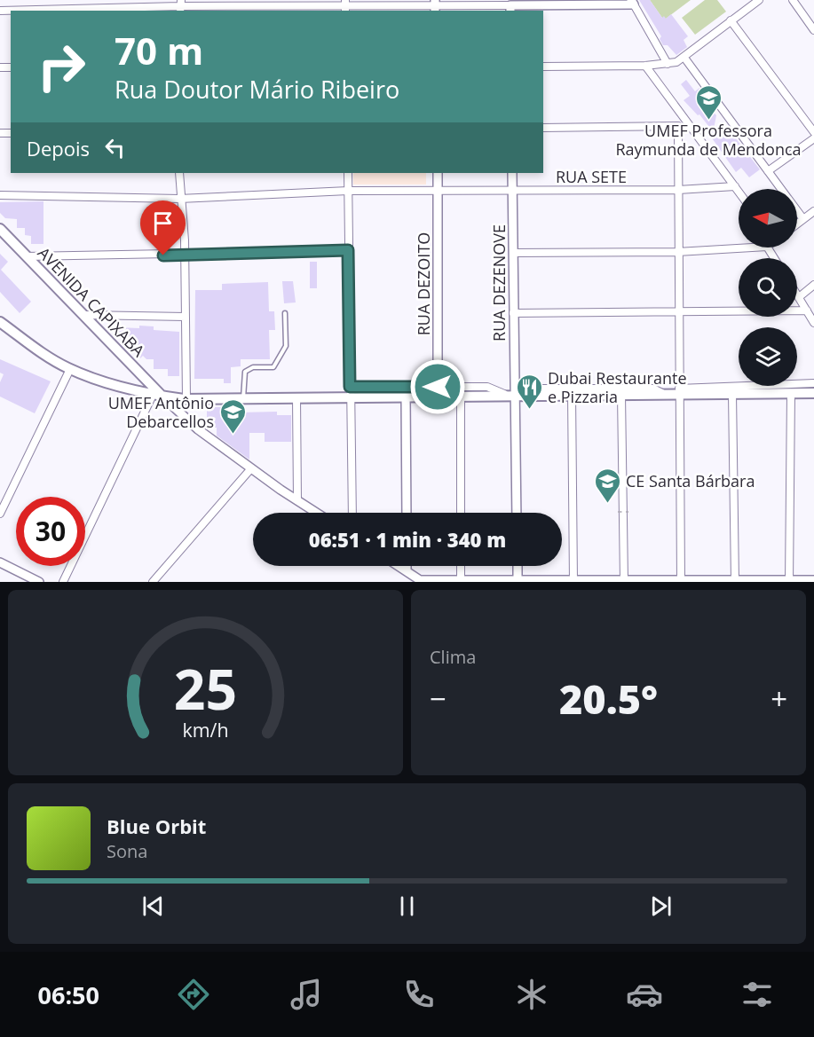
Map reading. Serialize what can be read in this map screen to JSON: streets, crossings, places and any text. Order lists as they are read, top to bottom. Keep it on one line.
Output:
{"streets":{"main road":["AVENIDA CAPIXABA"],"street":["RUA SETE","RUA DEZENOVE","RUA DEZOITO"]},"crossings":[["RUA SETE","RUA DEZENOVE"],["RUA SETE","RUA DEZOITO"]],"places":{"school or university":["UMEF Professora Raymunda de Mendonca","UMEF Antônio Debarcellos","CE Santa Bárbara"],"restaurant":["Dubai Restaurante e Pizzaria"]},"north":"left","page":{"turn":["70 m","Rua Doutor Mário Ribeiro"],"then":"Depois","limit":"30","trip":"06:51 · 1 min · 340 m","tile":"Clima","heat":["−","20.5°","+"],"song":["Blue Orbit","Sona"],"tabs":"06:50","gauge":["25","km/h"]}}
